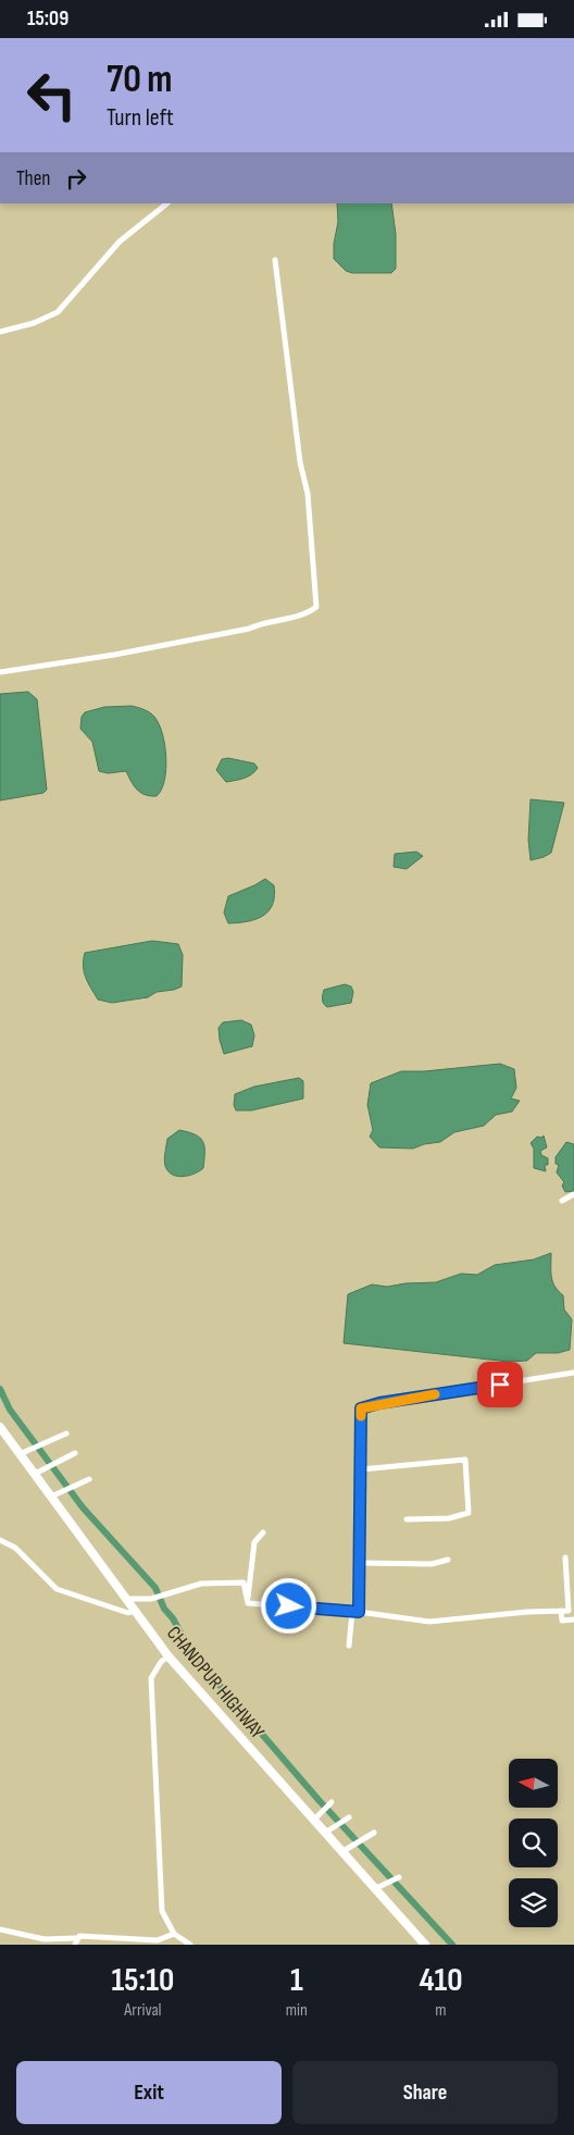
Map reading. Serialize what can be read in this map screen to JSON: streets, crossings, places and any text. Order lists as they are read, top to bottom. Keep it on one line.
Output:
{"streets":{"main road":["CHANDPUR HIGHWAY"]},"north":"left","page":{"status":"15:09","turn":["70 m","Turn left"],"then":"Then","eta":["15:10","Arrival","1","min","410","m"],"buttons":["Exit","Share"]}}
